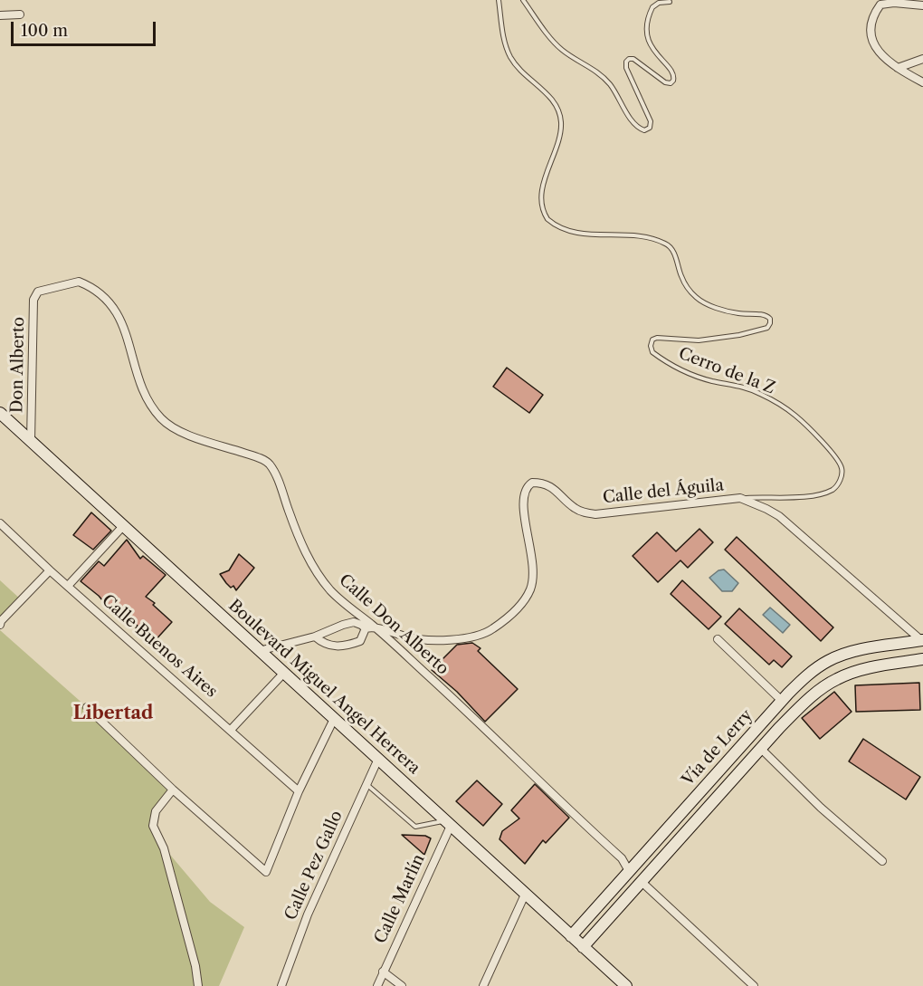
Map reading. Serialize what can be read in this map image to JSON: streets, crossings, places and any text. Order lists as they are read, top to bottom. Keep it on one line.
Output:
{"streets":{"street":["Don Alberto","Calle del Águila","Calle Don Alberto","Calle Buenos Aires","Boulevard Miguel Angel Herrera","Vía de Lerry","Calle Pez Gallo","Calle Marlín"],"lane":["Cerro de la Z"]},"crossings":[["Don Alberto","Calle Don Alberto"],["Don Alberto","Boulevard Miguel Angel Herrera"],["Cerro de la Z","Calle del Águila"],["Calle del Águila","Calle Don Alberto"],["Calle del Águila","Boulevard Miguel Angel Herrera"],["Calle del Águila","Vía de Lerry"],["Calle Don Alberto","Vía de Lerry"],["Boulevard Miguel Angel Herrera","Vía de Lerry"],["Boulevard Miguel Angel Herrera","Calle Pez Gallo"],["Boulevard Miguel Angel Herrera","Calle Marlín"]],"districts":["Libertad"],"scale_bar":"100 m"}
